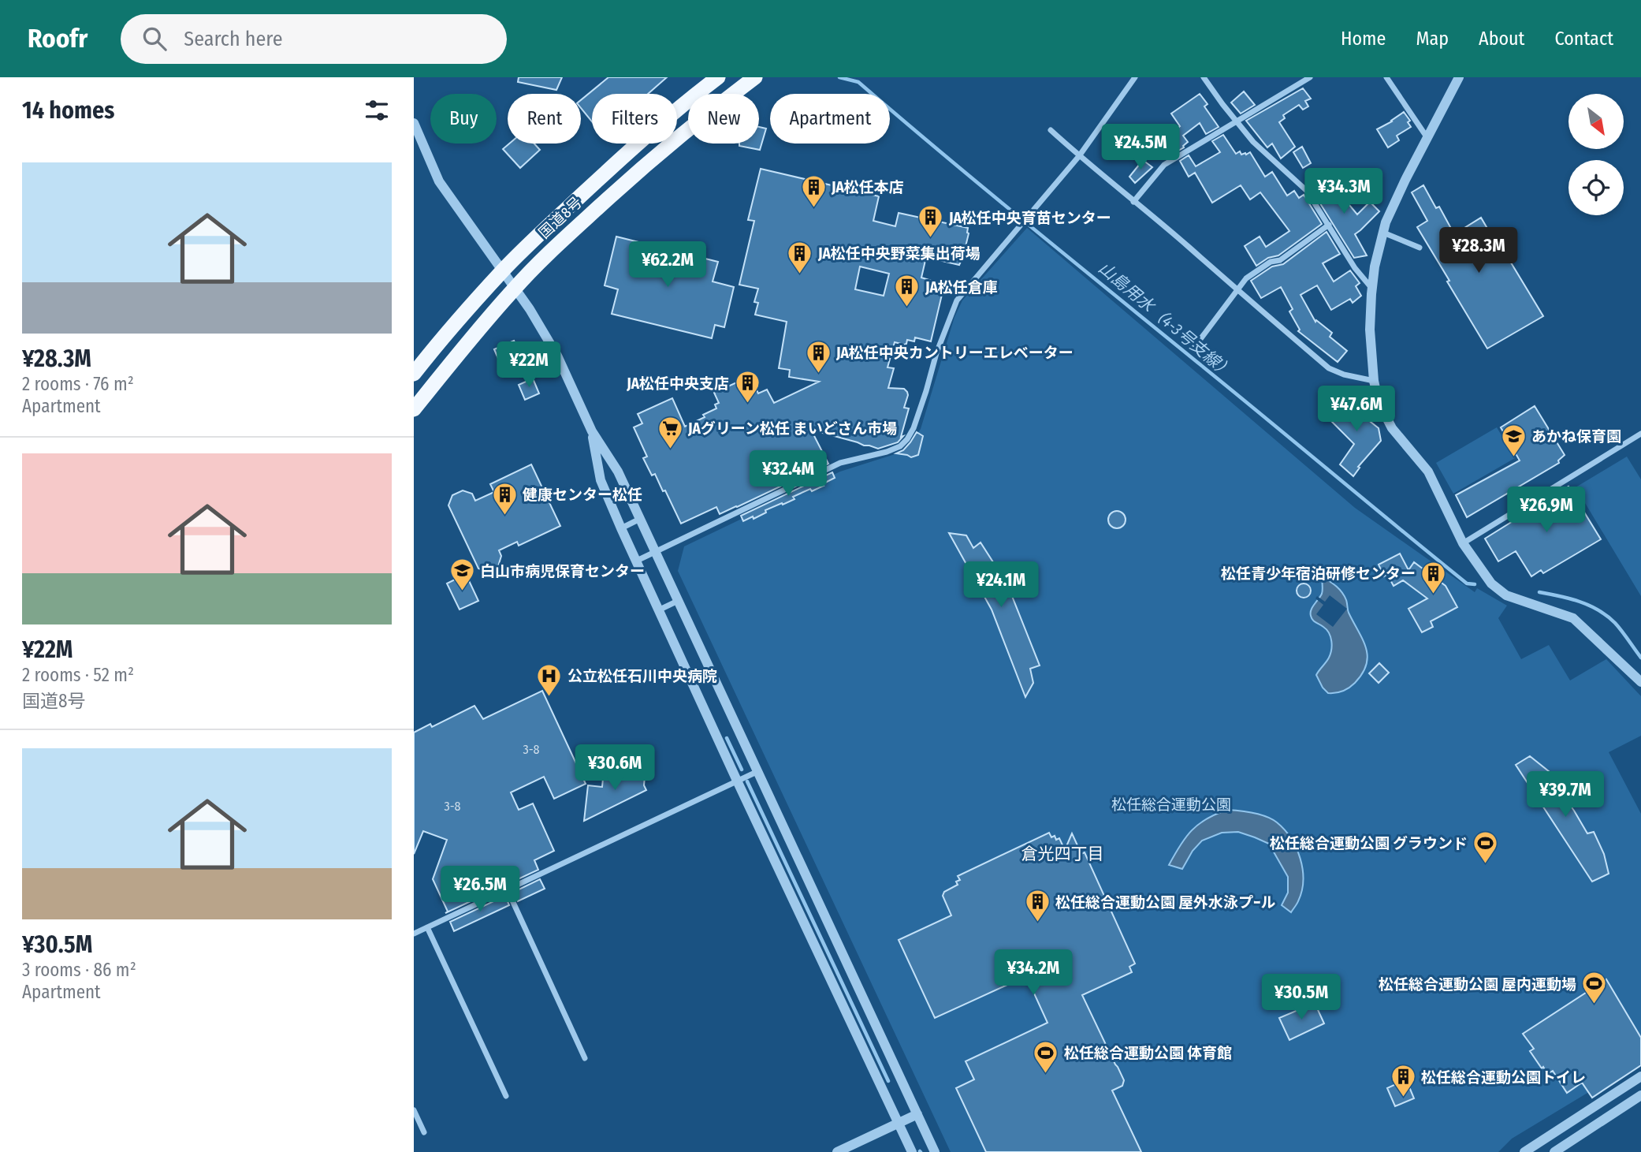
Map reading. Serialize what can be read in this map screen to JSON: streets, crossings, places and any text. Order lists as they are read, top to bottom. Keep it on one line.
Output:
{"streets":{"highway":["国道8号"]},"districts":["倉光四丁目"],"water":["山島用水（4-3号支線）"],"parks":["松任総合運動公園"],"places":{"building":["JA松任本店","JA松任中央育苗センター","JA松任中央野菜集出荷場","JA松任倉庫","JA松任中央カントリーエレベーター","JA松任中央支店","健康センター松任","松任青少年宿泊研修センター","松任総合運動公園 屋外水泳プｰル","松任総合運動公園トイレ"],"supermarket":["JAグリーン松任 まいどさん市場"],"school or university":["あかね保育園","白山市病児保育センター"],"hospital":["公立松任石川中央病院"],"sports":["松任総合運動公園 グラウンド","松任総合運動公園 屋内運動場","松任総合運動公園 体育館"]},"house_numbers":["3-8","3-8"],"north":"bottom right","page":{"header":"Roofr","search":"Search here","nav":["Home","Map","About","Contact"],"heading":"14 homes","chip":["Buy","Rent","Filters","New","Apartment"],"price":["¥24.5M","¥34.3M","¥28.3M","¥62.2M","¥22M","¥47.6M","¥32.4M","¥26.9M","¥24.1M","¥30.6M","¥39.7M","¥26.5M","¥34.2M","¥30.5M"],"list":[{"name":"¥28.3M","note":"2 rooms · 76 m² · Apartment"},{"name":"¥22M","note":"2 rooms · 52 m² · 国道8号"},{"name":"¥30.5M","note":"3 rooms · 86 m² · Apartment"}]}}
